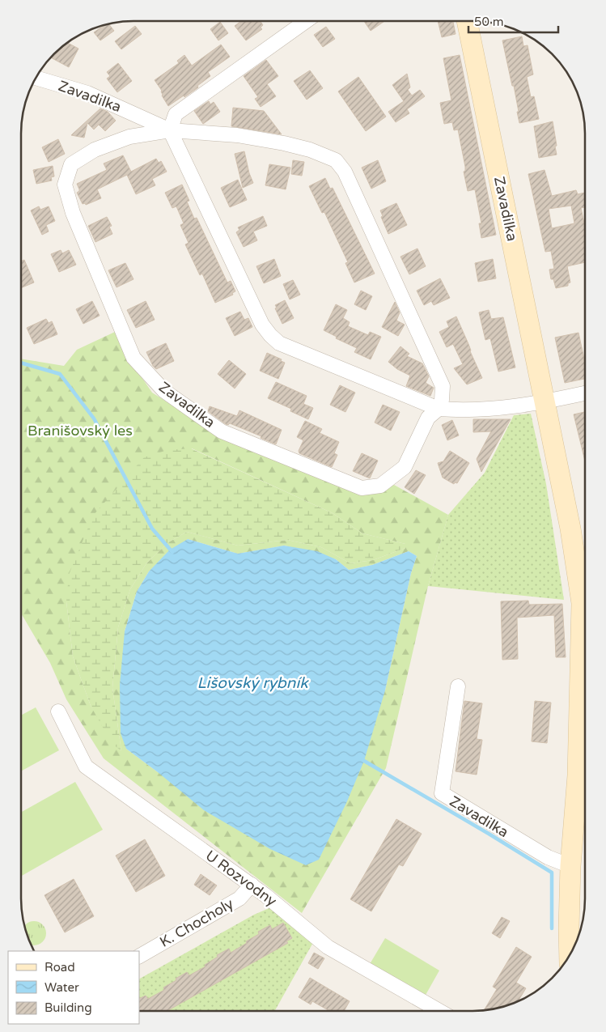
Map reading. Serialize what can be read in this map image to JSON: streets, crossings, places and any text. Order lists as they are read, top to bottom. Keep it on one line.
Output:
{"streets":{"street":["Zavadilka","U Rozvodny","K. Chocholy"]},"crossings":[["U Rozvodny","K. Chocholy"]],"water":["Lišovský rybník"],"parks":["Branišovský les"],"legend":["Road","Water","Building"],"scale_bar":"50 m"}
